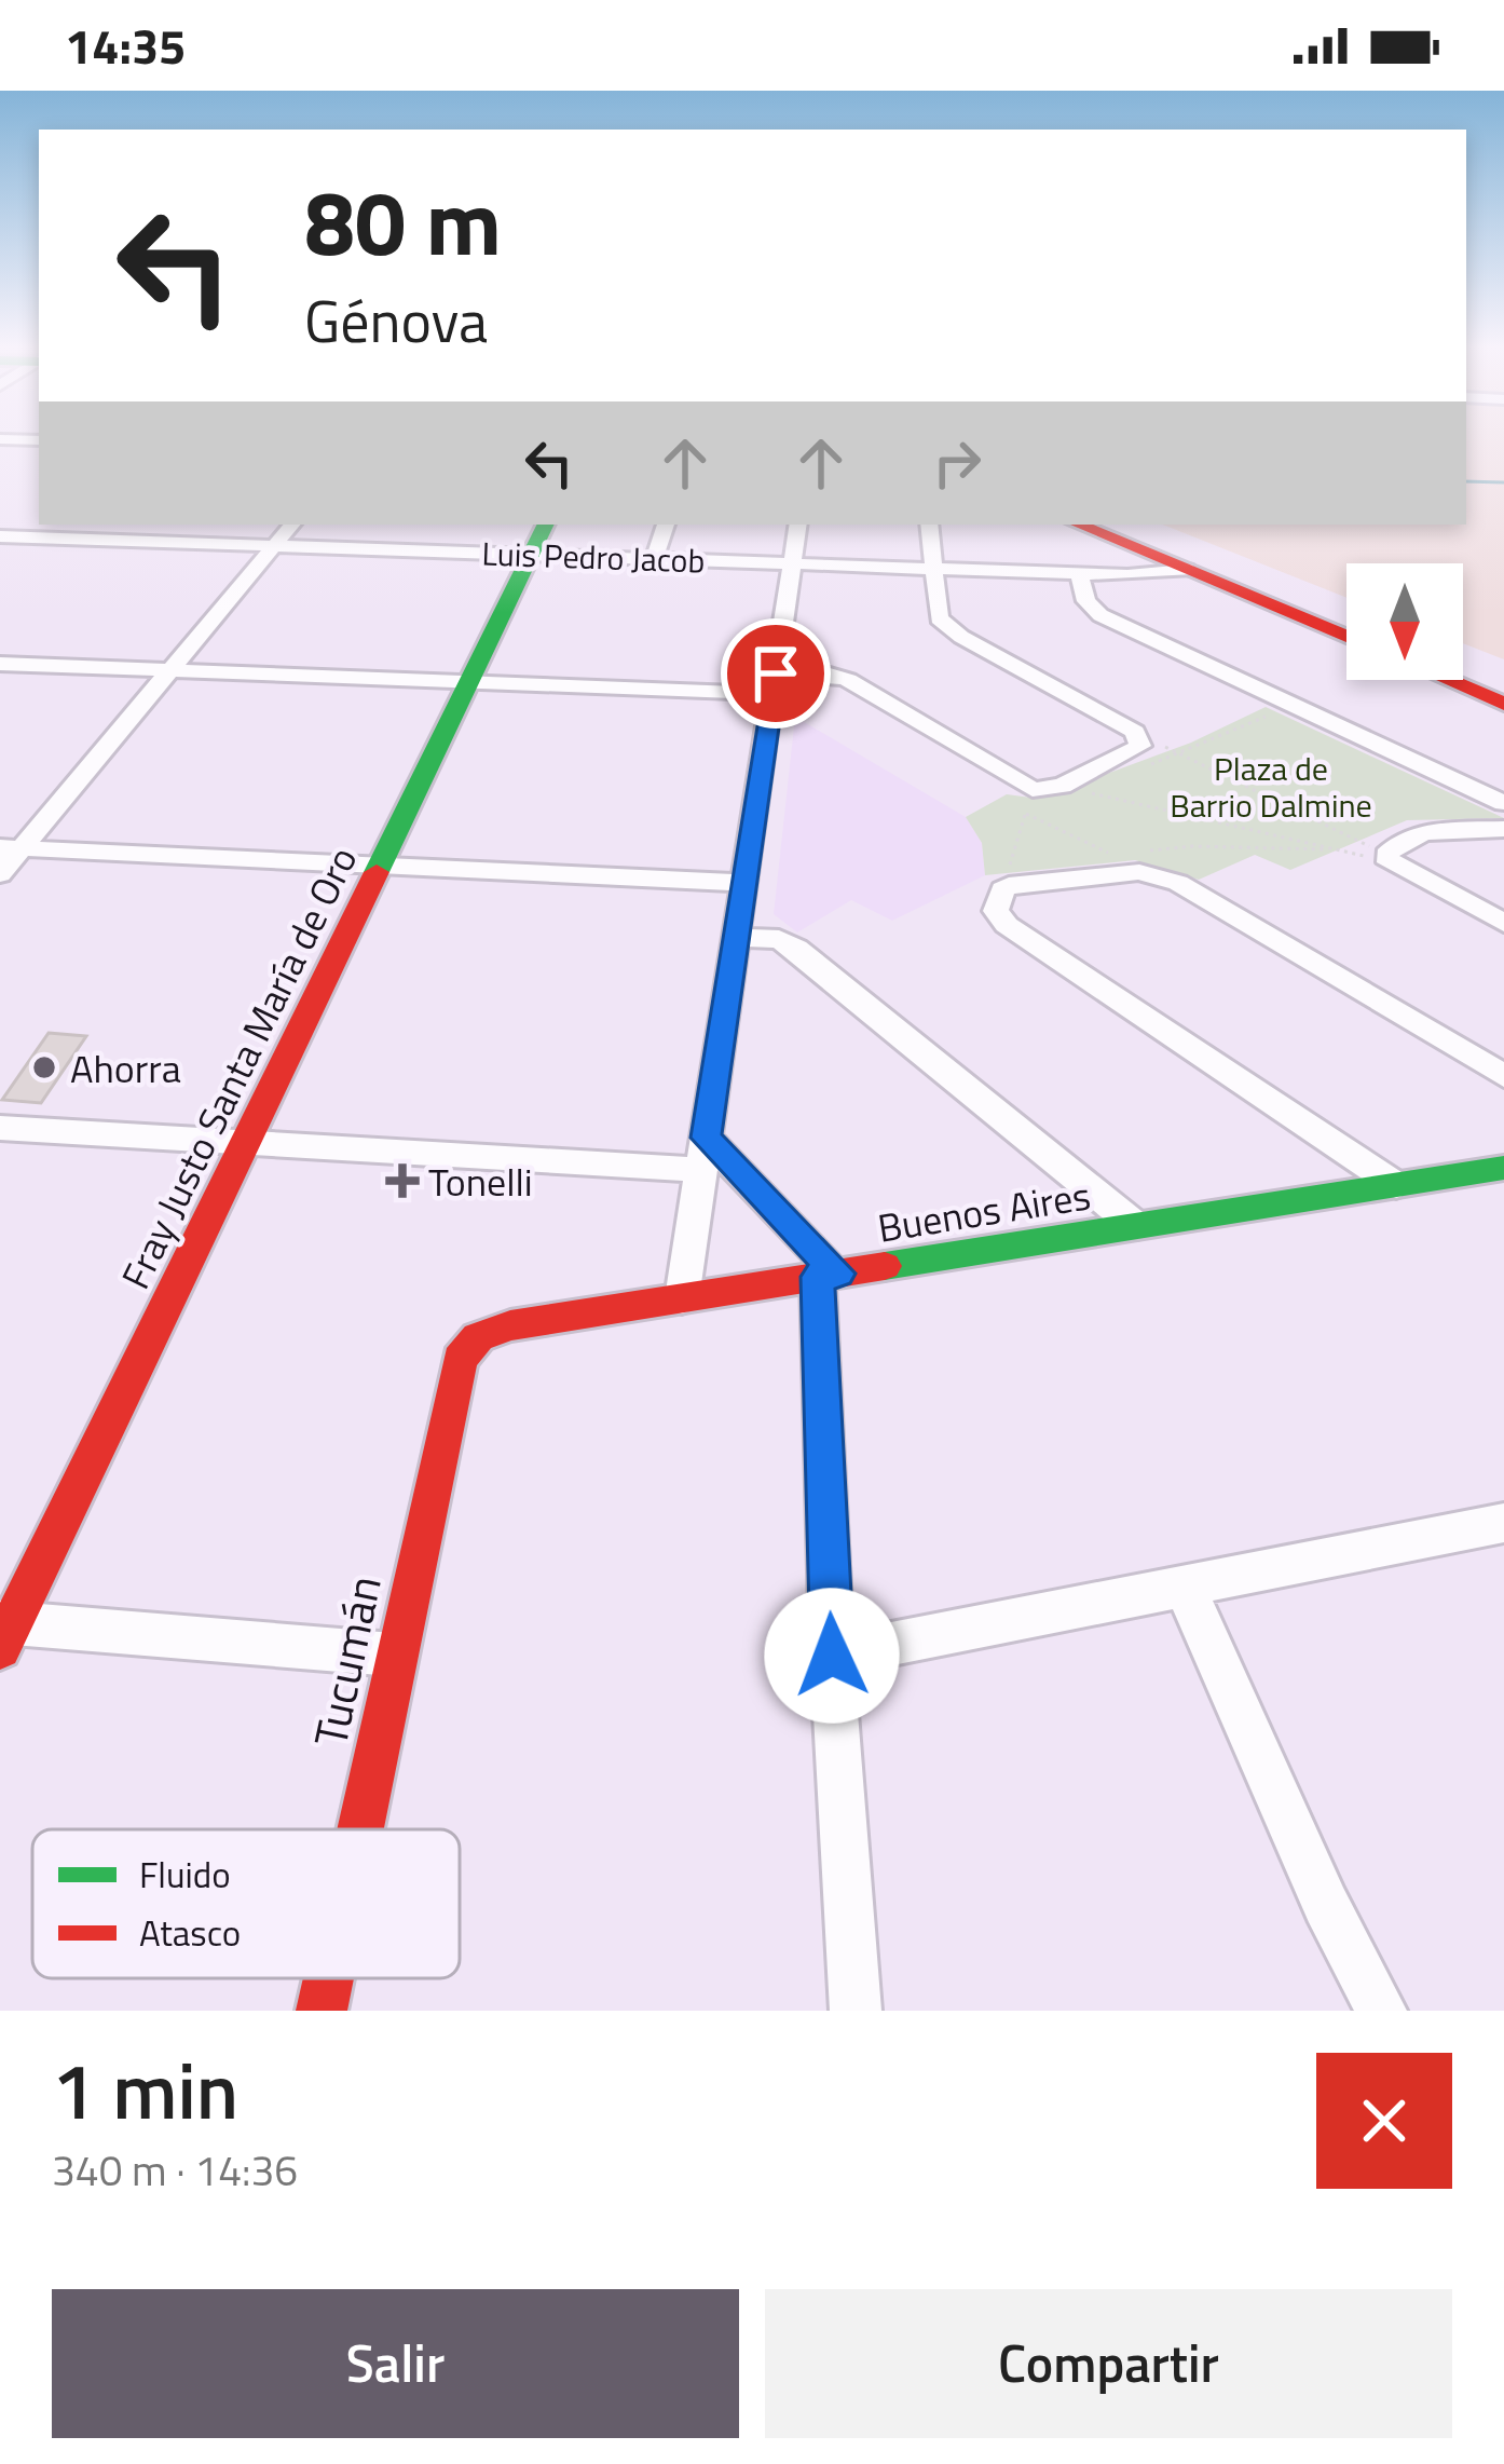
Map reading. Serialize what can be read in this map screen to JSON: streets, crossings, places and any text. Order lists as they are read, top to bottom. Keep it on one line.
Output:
{"streets":{"main road":["Fray Justo Santa María de Oro","Buenos Aires","Tucumán"],"street":["Luis Pedro Jacob"]},"crossings":[["Luis Pedro Jacob","Fray Justo Santa María de Oro"],["Buenos Aires","Tucumán"]],"parks":["Plaza de Barrio Dalmine"],"places":{"other":["Ahorra"],"health":["Tonelli"]},"legend":["Fluido","Atasco"],"north":"bottom","page":{"status":"14:35","turn":["80 m","Génova"],"heading":["1 min","340 m · 14:36"],"buttons":["Salir","Compartir"]}}
